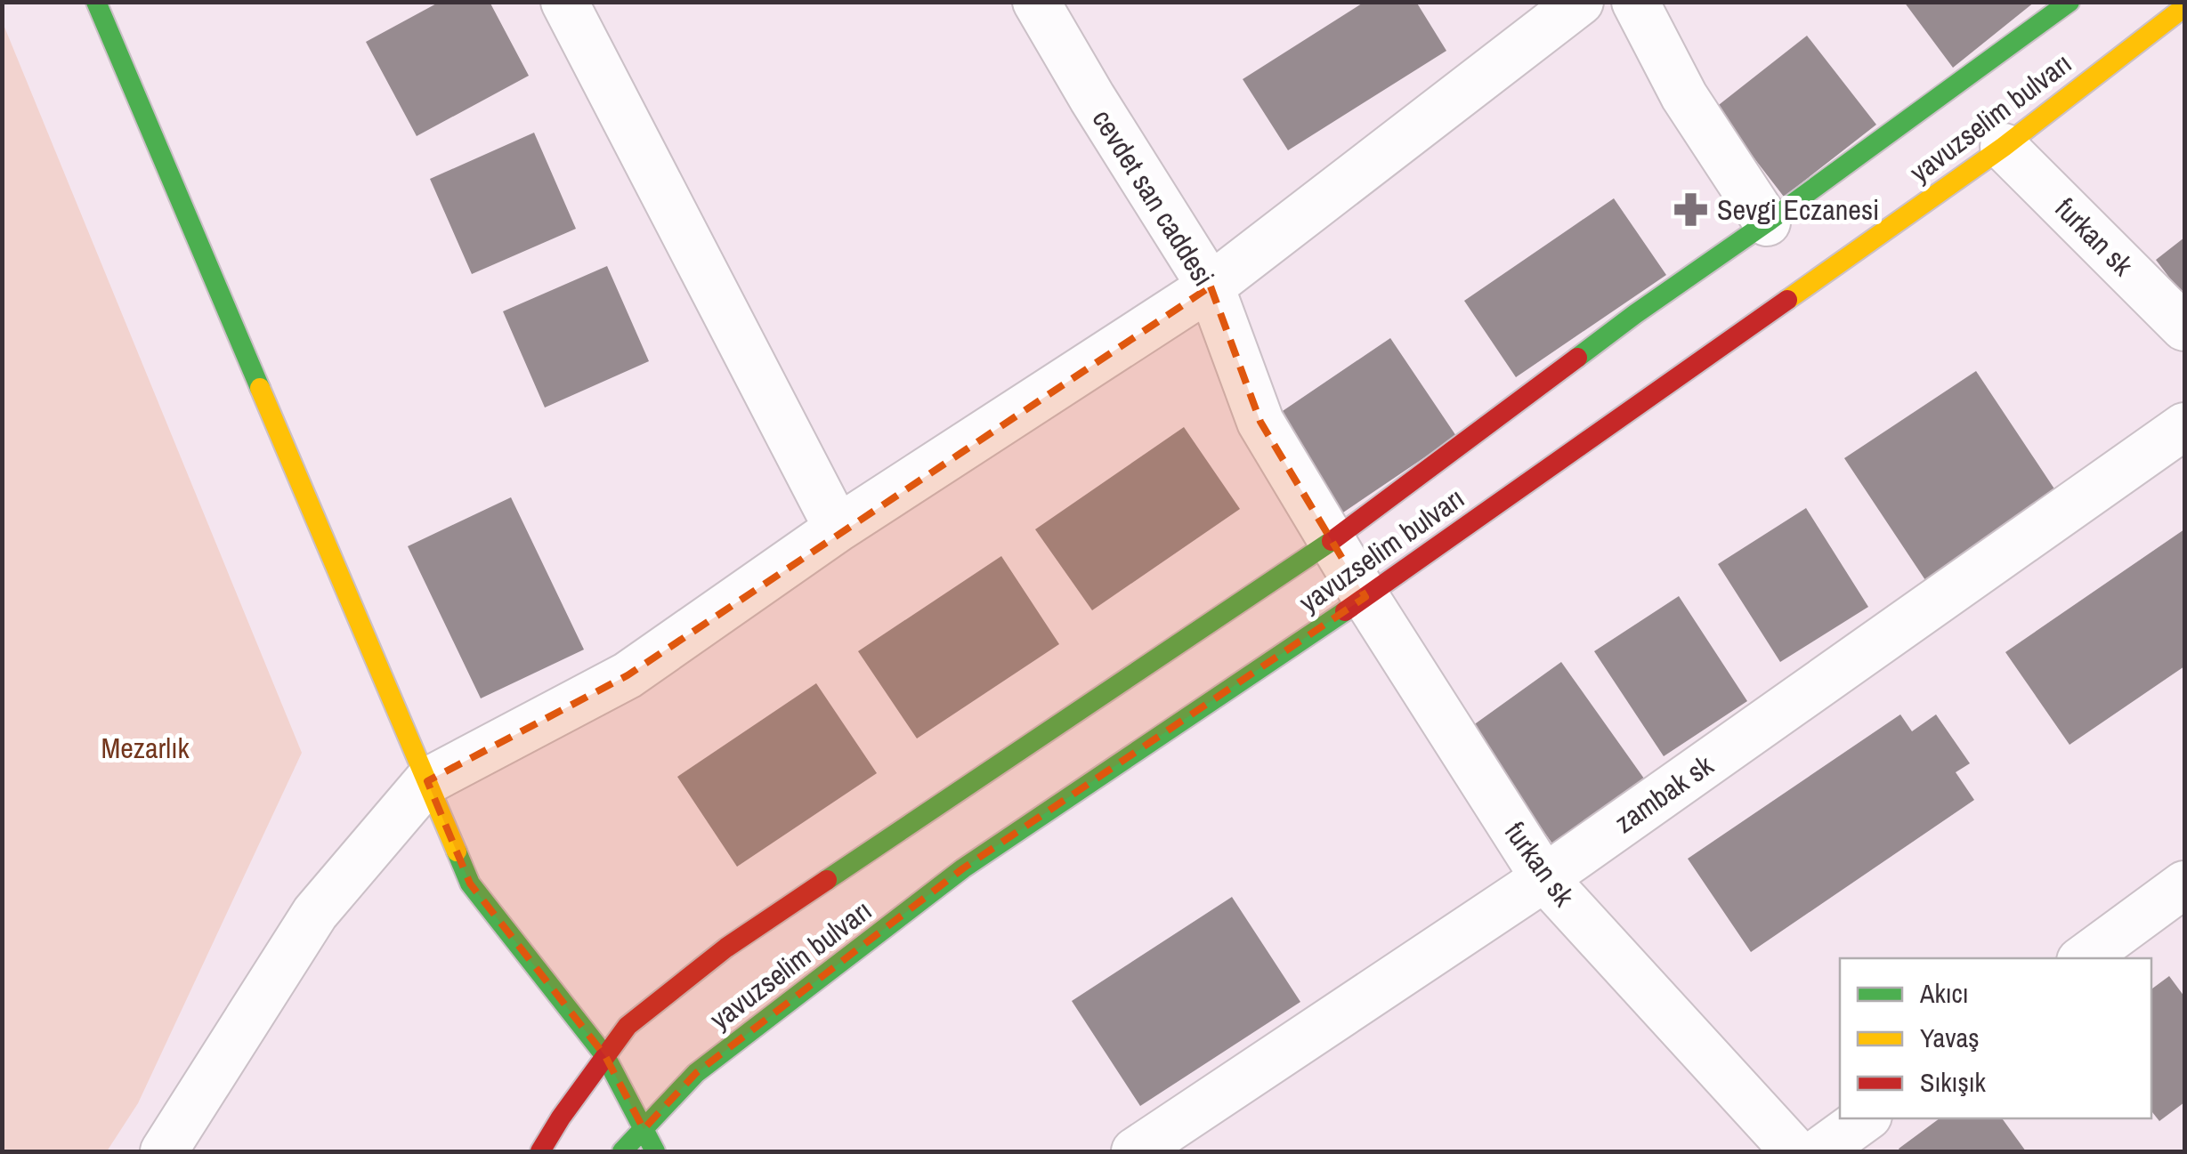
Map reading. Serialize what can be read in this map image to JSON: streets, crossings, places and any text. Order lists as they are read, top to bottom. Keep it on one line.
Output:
{"streets":{"main road":["yavuzselim bulvarı"],"street":["cevdet san caddesi","furkan sk","zambak sk"]},"crossings":[["yavuzselim bulvarı","furkan sk"],["cevdet san caddesi","furkan sk"],["furkan sk","zambak sk"]],"parks":["Mezarlık"],"places":{"pharmacy":["Sevgi Eczanesi"]},"legend":["Akıcı","Yavaş","Sıkışık"]}
